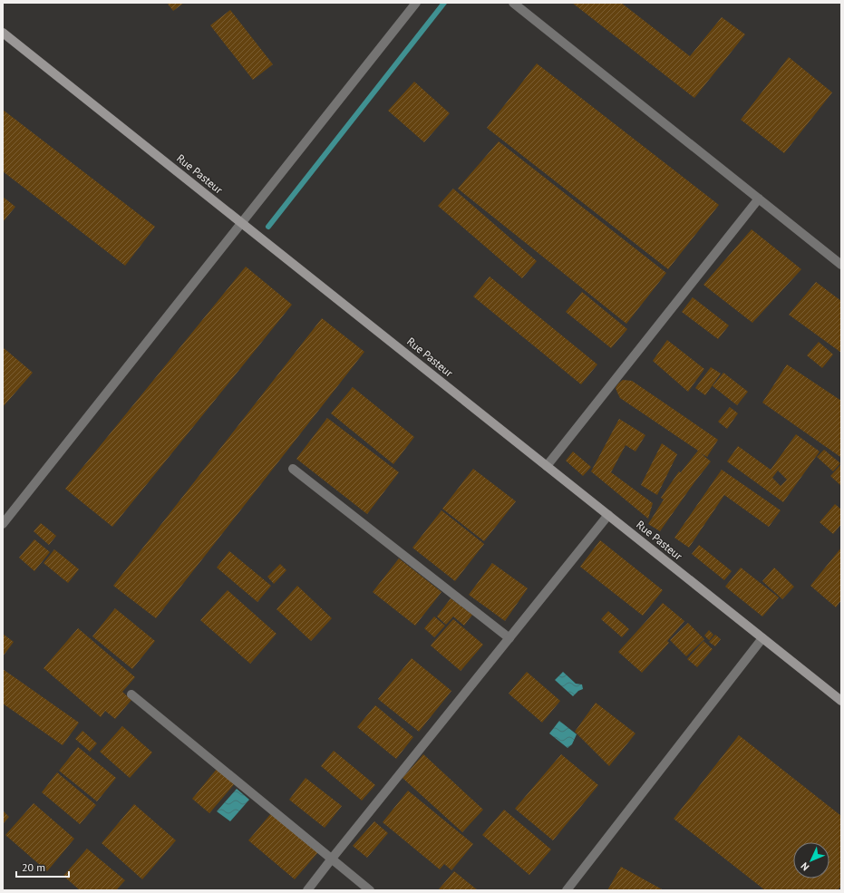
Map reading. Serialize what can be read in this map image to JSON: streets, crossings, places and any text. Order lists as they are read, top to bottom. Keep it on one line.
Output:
{"streets":{"main road":["Rue Pasteur"]},"scale_bar":"20 m","north":"bottom left"}
